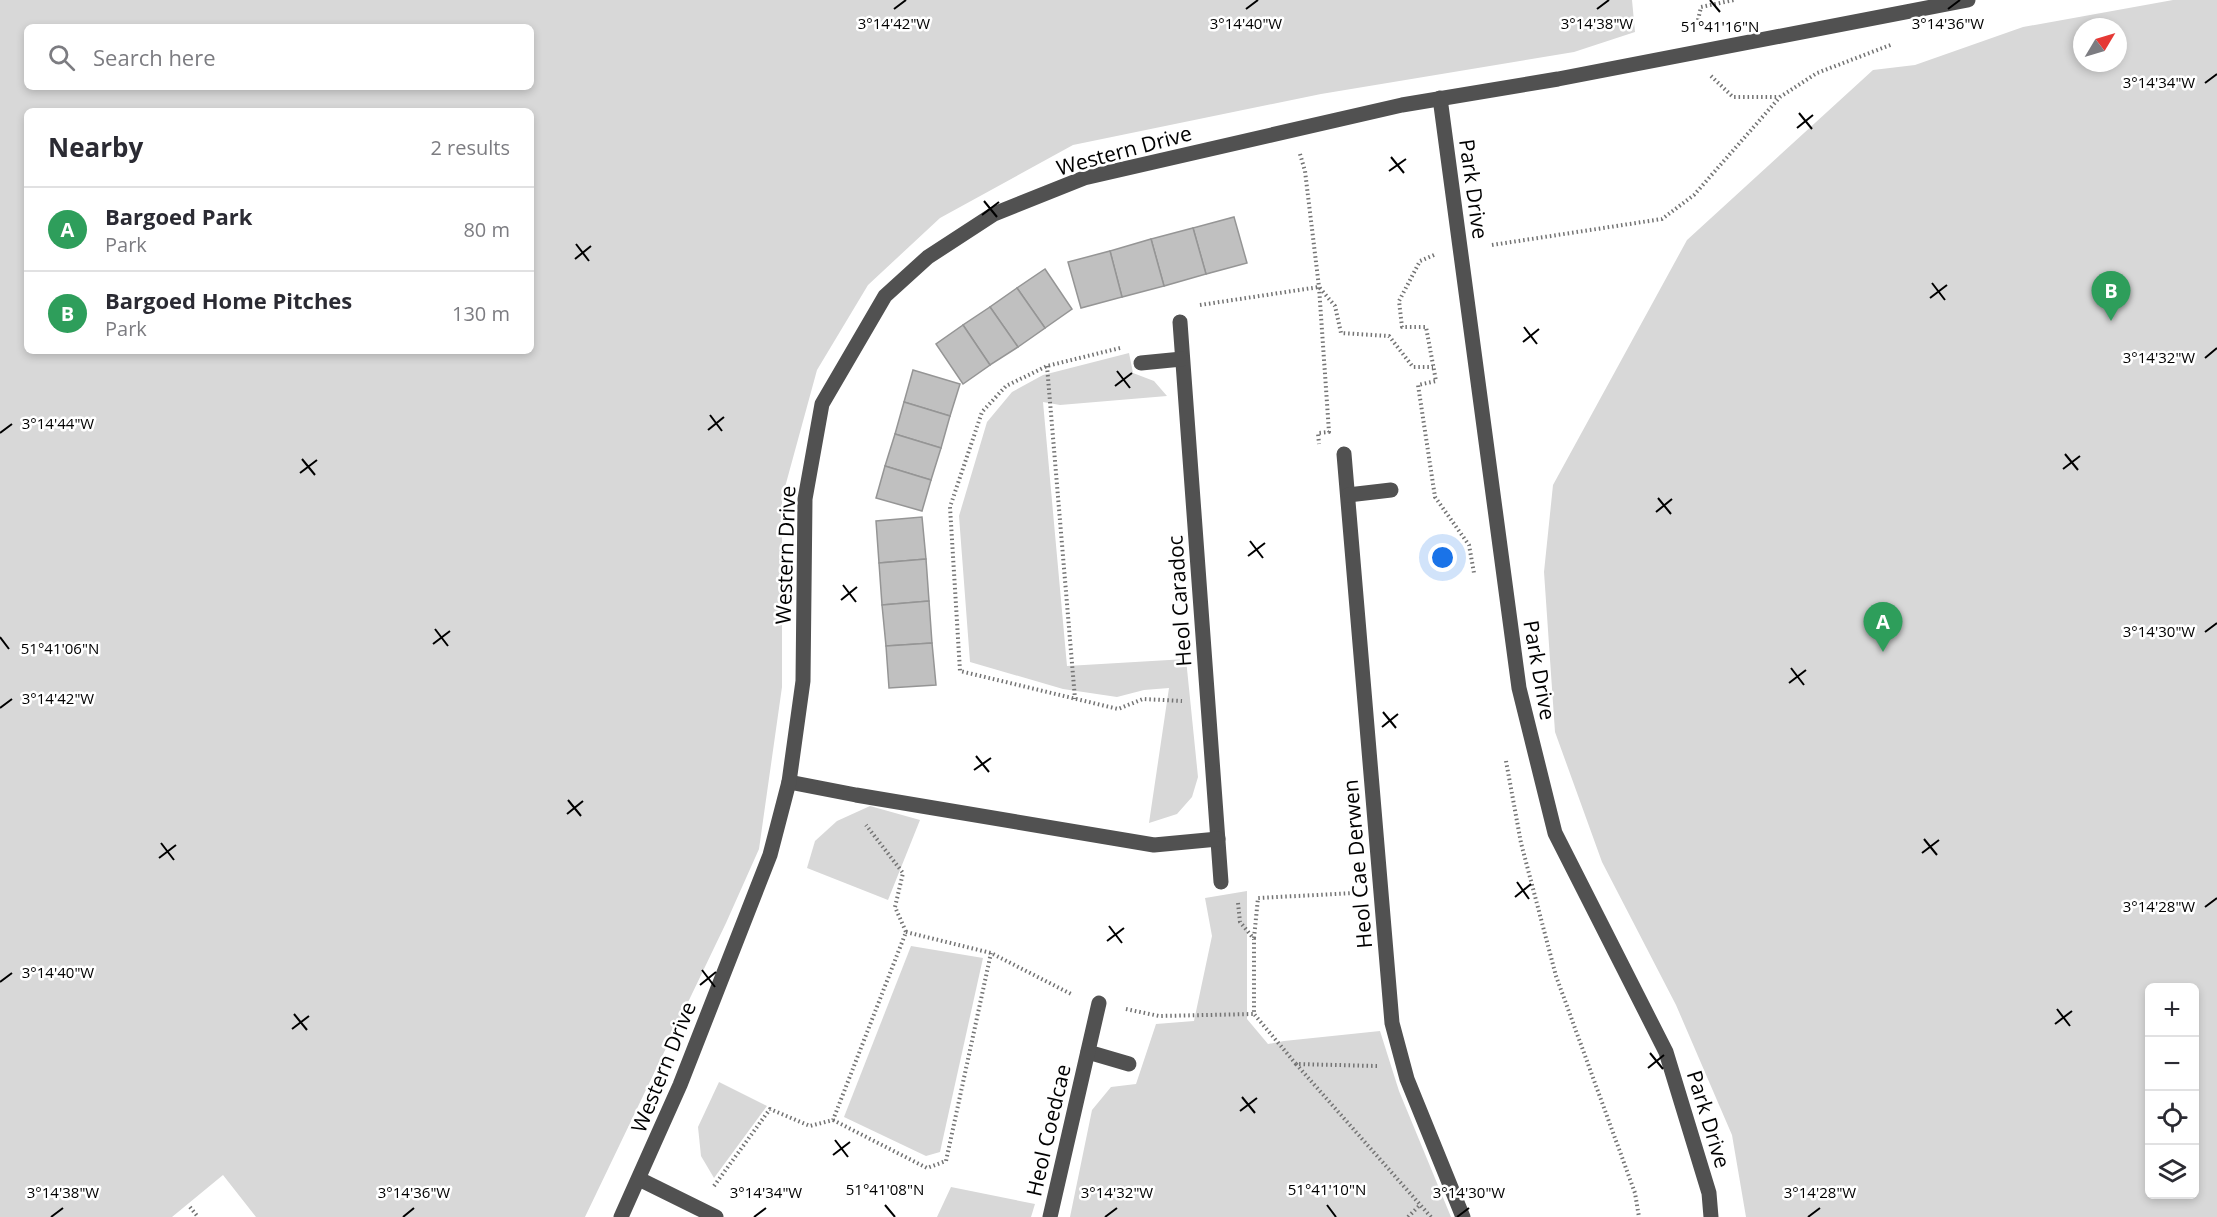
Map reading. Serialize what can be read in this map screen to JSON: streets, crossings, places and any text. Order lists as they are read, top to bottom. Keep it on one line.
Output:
{"streets":{"street":["Western Drive","Park Drive","Heol Caradoc","Heol Cae Derwen","Heol Coedcae"]},"crossings":[["Western Drive","Park Drive"]],"north":"top right","page":{"search":"Search here","heading":["Nearby","2 results"],"list":[{"mark":"A","name":"Bargoed Park","note":"Park","value":"80 m"},{"mark":"B","name":"Bargoed Home Pitches","note":"Park","value":"130 m"}],"pins":["B","A"],"map_buttons":["+","−"]},"coordinates":["3°14'42\"W","3°14'40\"W","3°14'38\"W","3°14'36\"W","51°41'16\"N","3°14'34\"W","3°14'32\"W","3°14'44\"W","3°14'30\"W","51°41'06\"N","3°14'28\"W","51°41'08\"N","51°41'10\"N"]}
